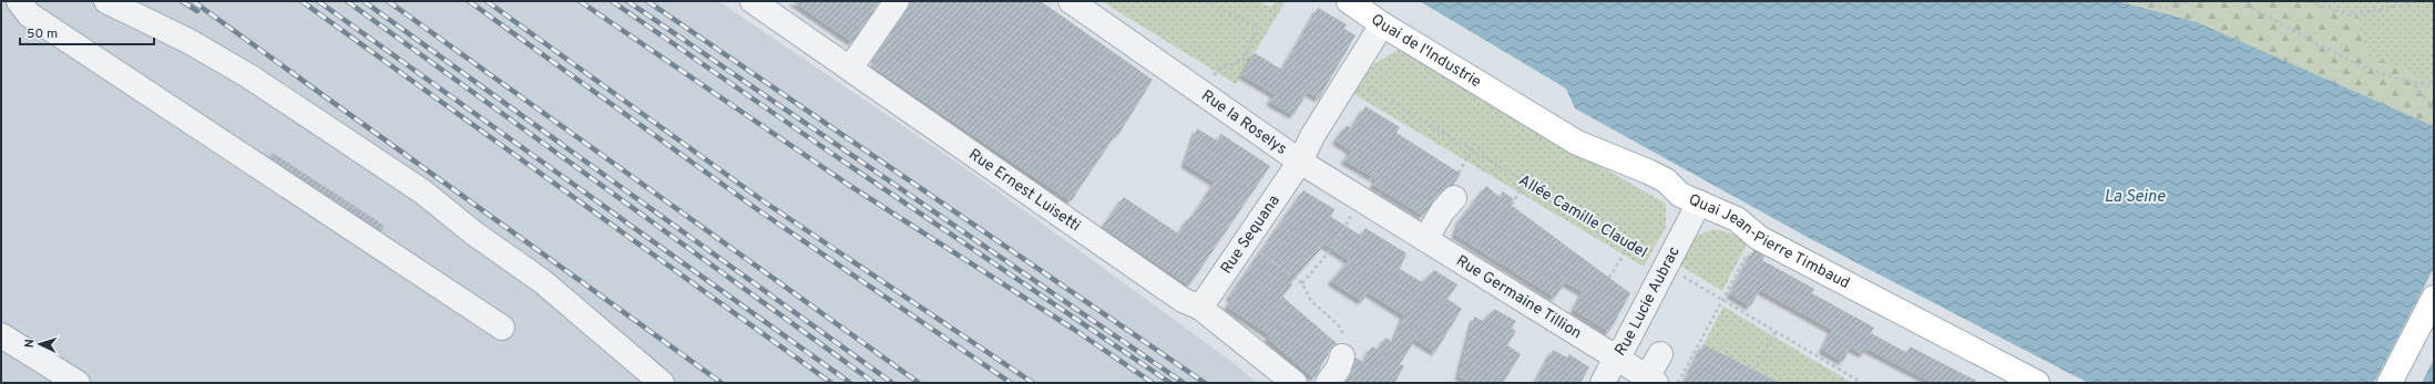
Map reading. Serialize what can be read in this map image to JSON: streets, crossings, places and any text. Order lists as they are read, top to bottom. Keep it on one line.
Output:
{"streets":{"main road":["Quai de l'Industrie","Quai Jean-Pierre Timbaud"],"street":["Rue la Roselys","Rue Ernest Luisetti","Rue Sequana","Rue Germaine Tillion","Rue Lucie Aubrac"],"path":["Allée Camille Claudel"]},"crossings":[["Quai de l'Industrie","Rue Sequana"],["Quai de l'Industrie","Quai Jean-Pierre Timbaud"],["Rue la Roselys","Rue Sequana"],["Rue la Roselys","Rue Germaine Tillion"],["Rue Ernest Luisetti","Rue Sequana"],["Allée Camille Claudel","Rue Sequana"],["Allée Camille Claudel","Rue Lucie Aubrac"],["Quai Jean-Pierre Timbaud","Rue Lucie Aubrac"],["Rue Germaine Tillion","Rue Lucie Aubrac"]],"water":["La Seine"],"scale_bar":"50 m","north":"left"}
